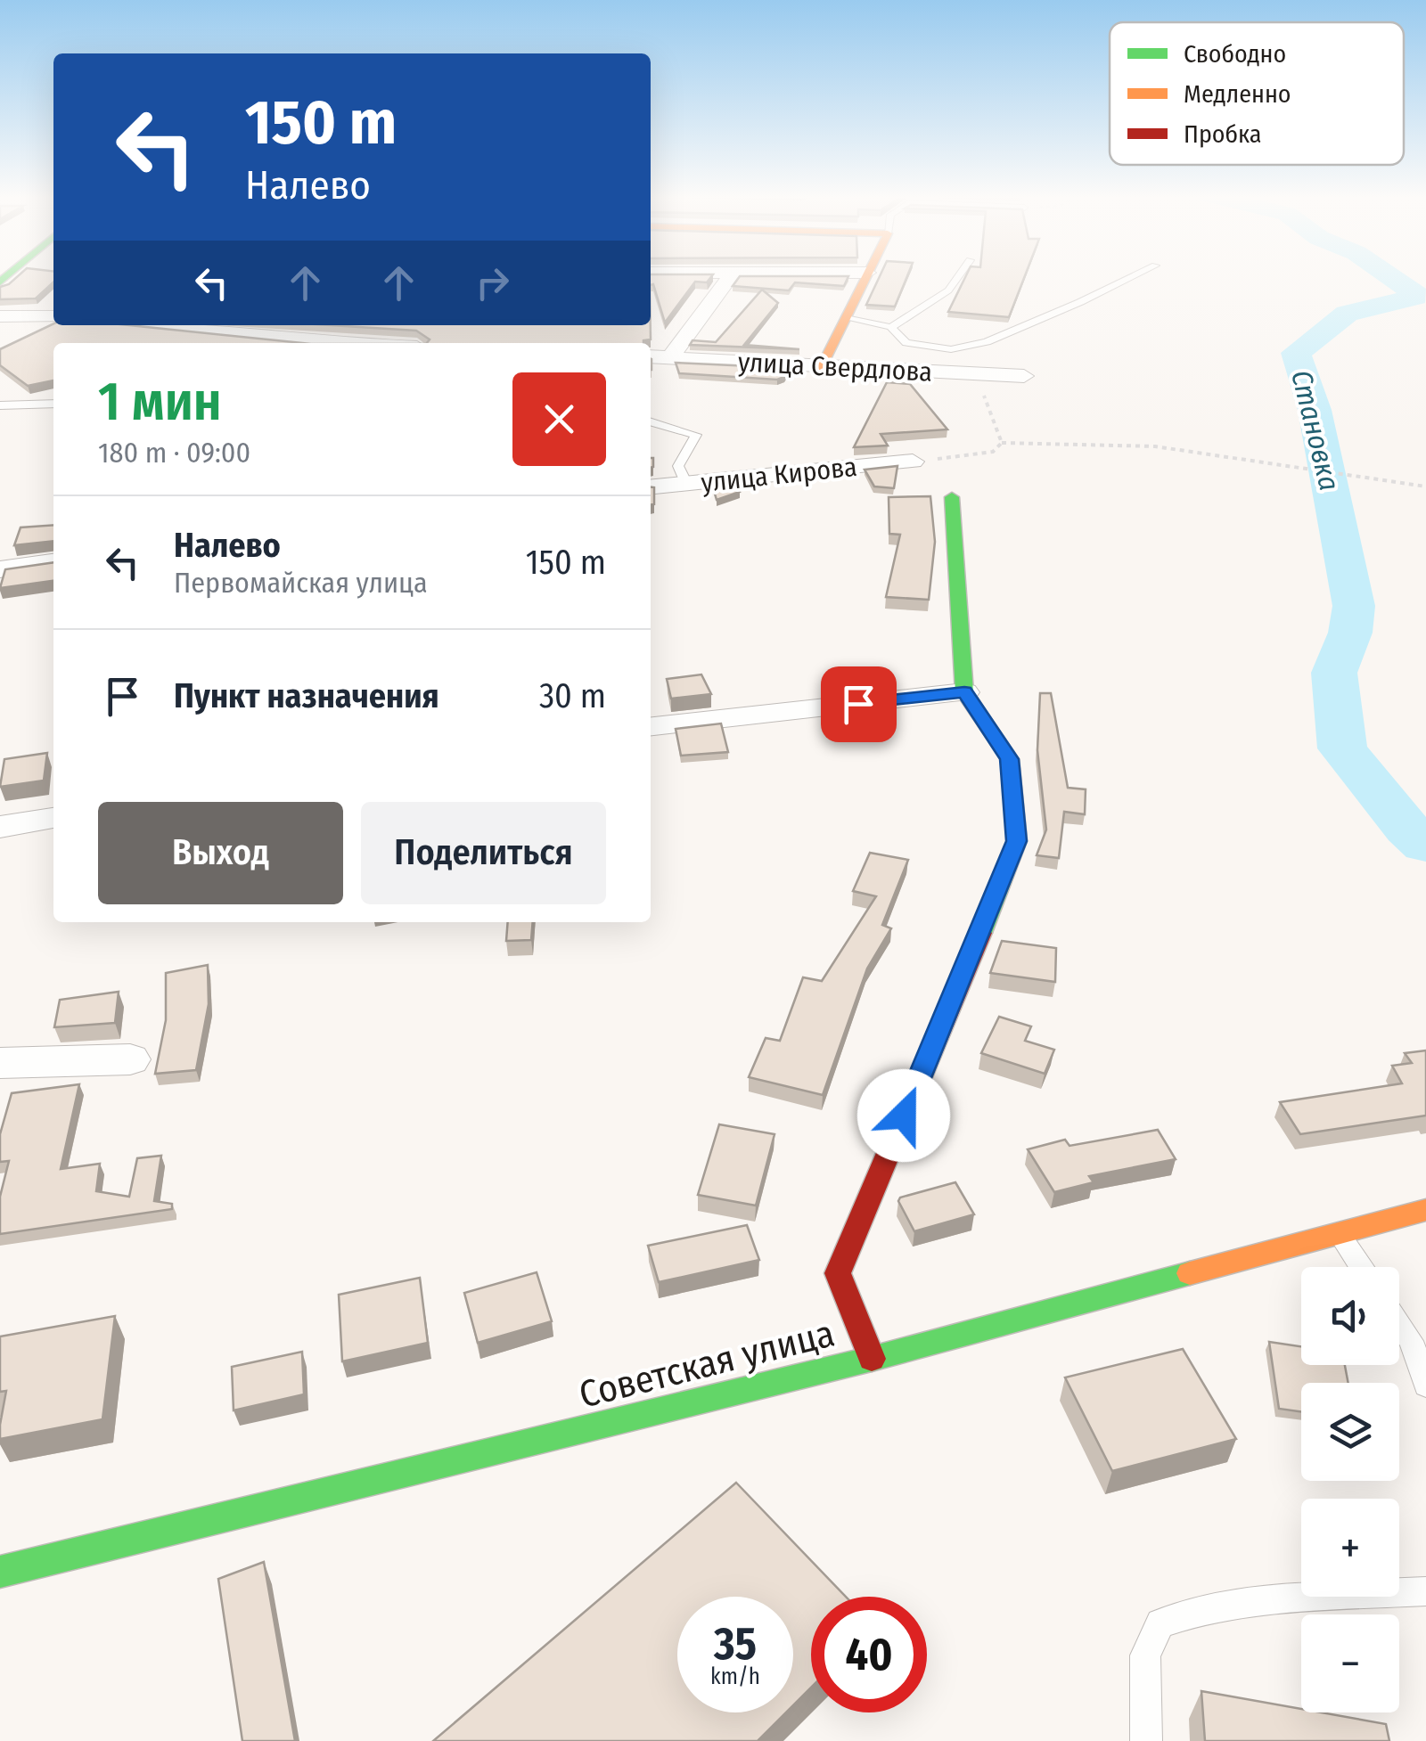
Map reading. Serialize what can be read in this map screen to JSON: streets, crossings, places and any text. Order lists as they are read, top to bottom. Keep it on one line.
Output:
{"streets":{"street":["улица Свердлова","улица Кирова","Советская улица"]},"water":["Становка"],"legend":["Свободно","Медленно","Пробка"],"page":{"turn":["150 m","Налево"],"heading":["1 мин","180 m · 09:00"],"list":[{"name":"Налево","note":"Первомайская улица","value":"150 m"},{"name":"Пункт назначения","value":"30 m"}],"buttons":["Выход","Поделиться"],"map_buttons":["+","−"],"speed":"35 km/h","limit":"40"}}
